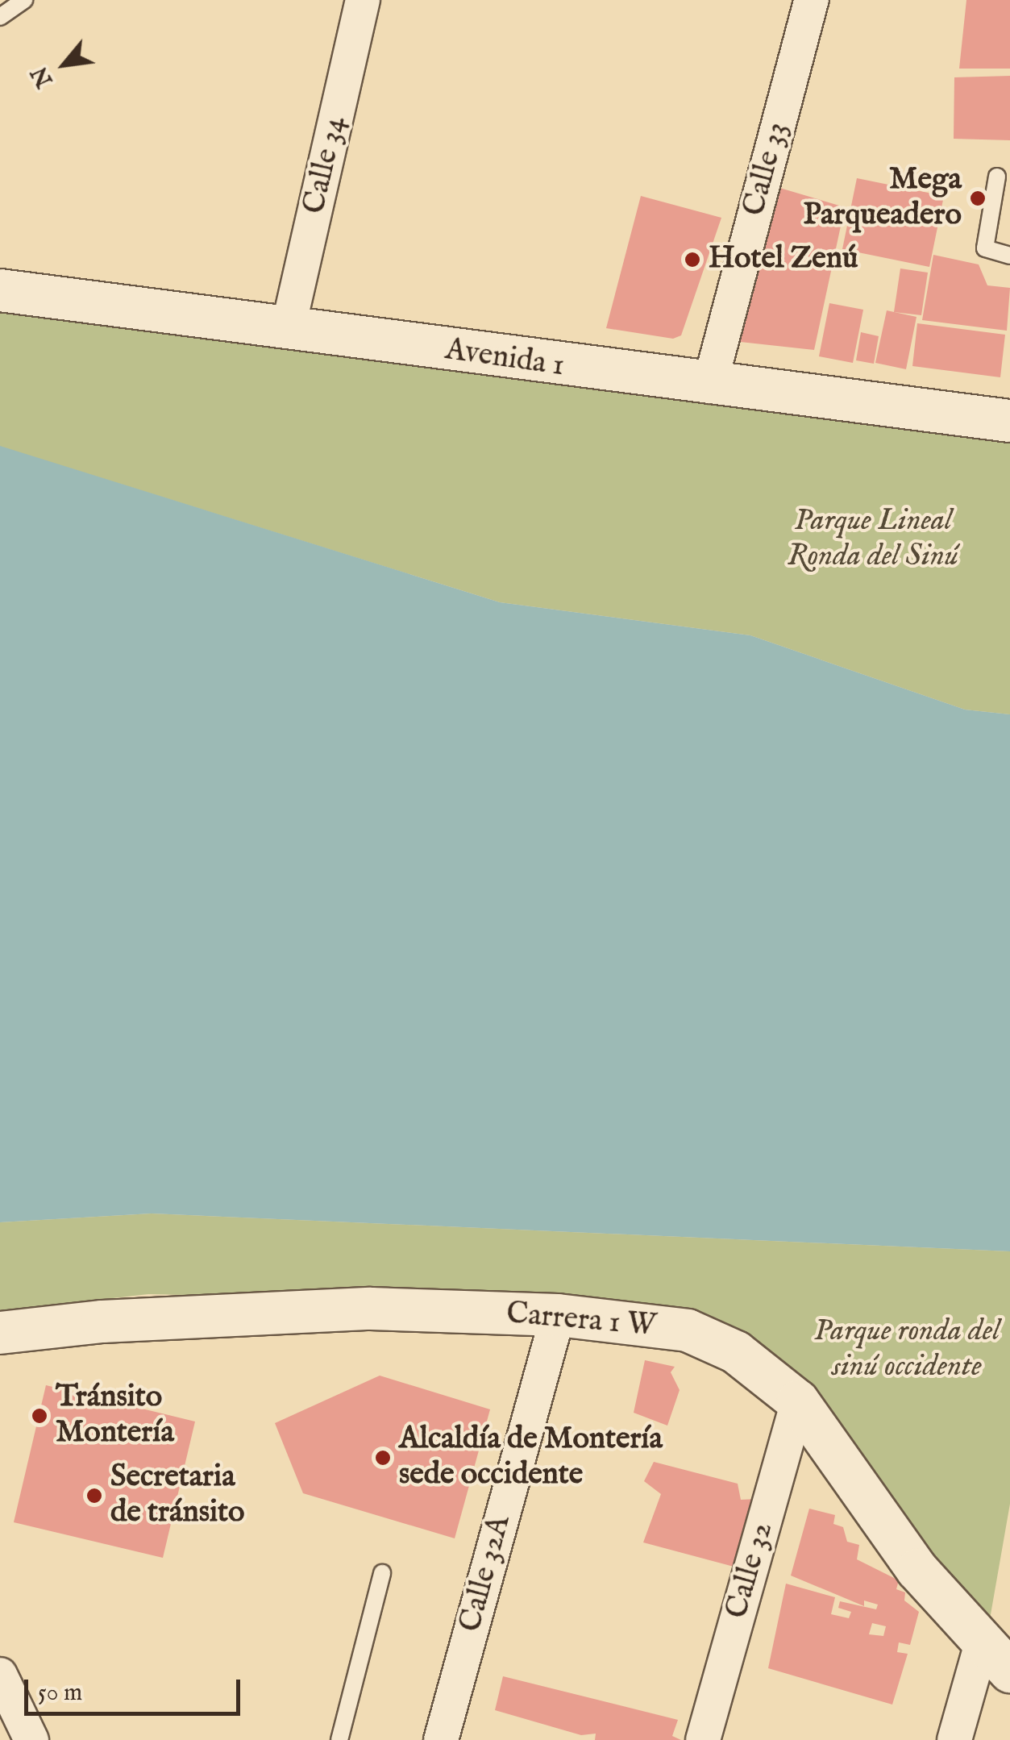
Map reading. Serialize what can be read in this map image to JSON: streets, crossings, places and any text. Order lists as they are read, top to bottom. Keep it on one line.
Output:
{"streets":{"street":["Calle 34","Calle 33","Avenida 1","Carrera 1 W","Calle 32","Calle 32A"]},"crossings":[["Calle 34","Avenida 1"],["Calle 33","Avenida 1"],["Carrera 1 W","Calle 32"],["Carrera 1 W","Calle 32A"]],"parks":["Parque Lineal Ronda del Sinú","Parque ronda del sinú occidente"],"places":["Mega Parqueadero","Hotel Zenú","Tránsito Montería","Alcaldía de Montería sede occidente","Secretaria de tránsito"],"scale_bar":"50 m","north":"bottom left"}
